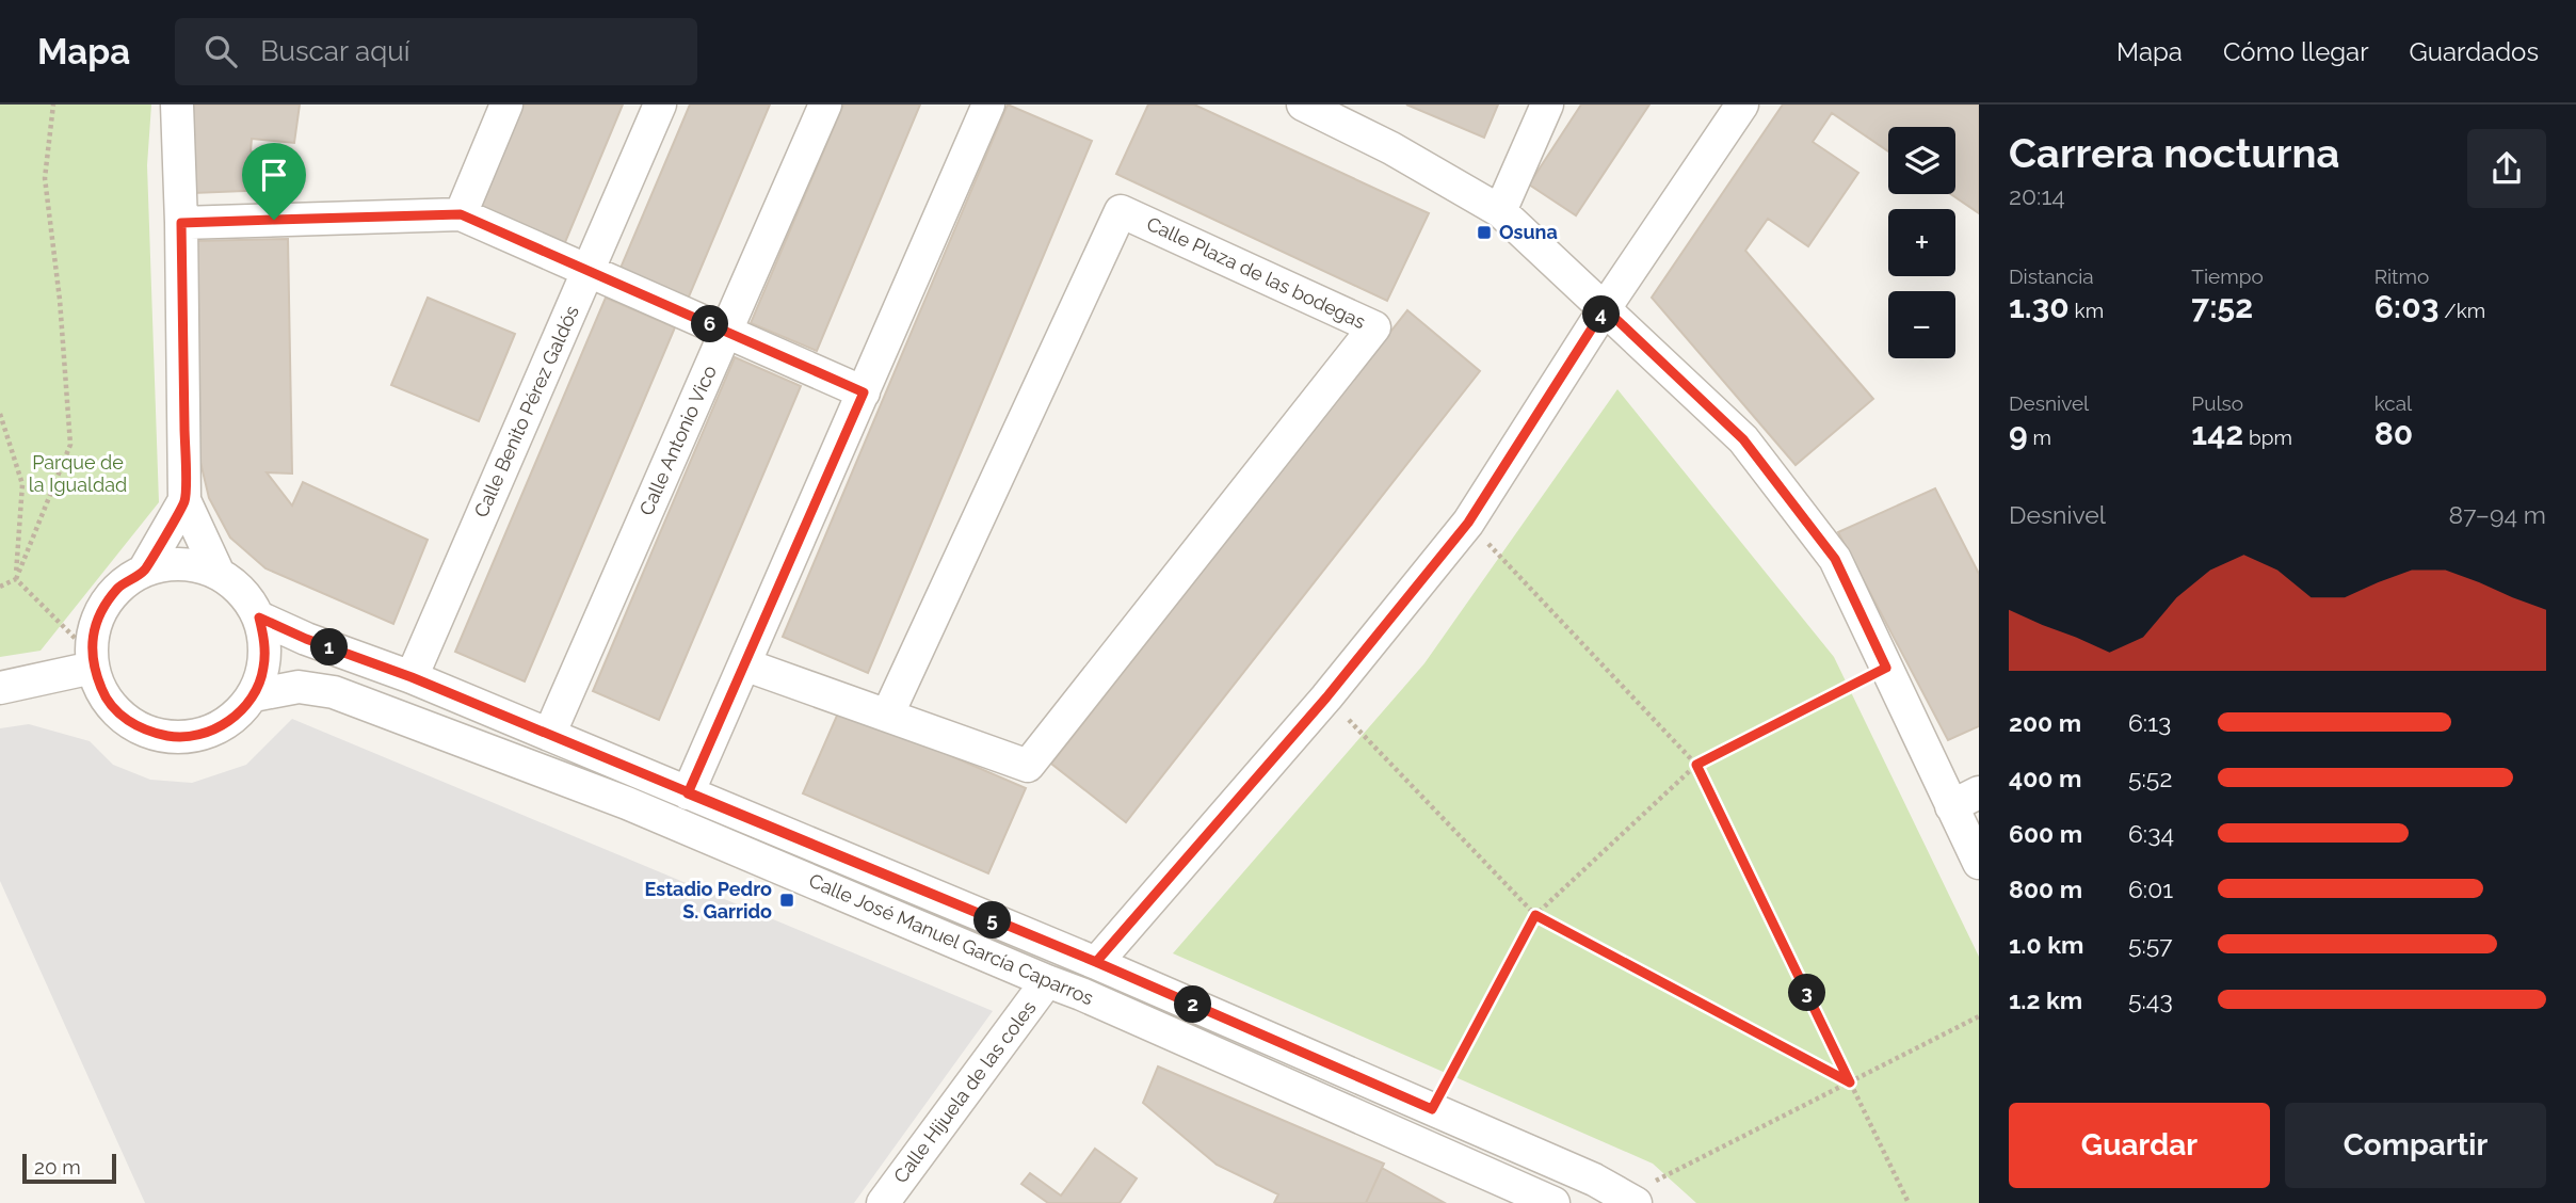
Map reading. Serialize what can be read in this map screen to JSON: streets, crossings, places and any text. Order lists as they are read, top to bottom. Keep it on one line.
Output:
{"streets":{"street":["Calle Plaza de las bodegas","Calle Benito Pérez Galdós","Calle Antonio Vico","Calle José Manuel García Caparros","Calle Hijuela de las coles"]},"crossings":[["Calle Benito Pérez Galdós","Calle José Manuel García Caparros"],["Calle Antonio Vico","Calle José Manuel García Caparros"],["Calle José Manuel García Caparros","Calle Hijuela de las coles"]],"parks":["Parque de la Igualdad"],"places":{"transit":["Osuna","Estadio Pedro S. Garrido"]},"scale_bar":"20 m","page":{"header":"Mapa","search":"Buscar aquí","nav":["Mapa","Cómo llegar","Guardados"],"heading":["Carrera nocturna","20:14"],"map_buttons":["+","−"],"stats":[["Distancia","1.30 km"],["Tiempo","7:52"],["Ritmo","6:03 /km"],["Desnivel","9 m"],["Pulso","142 bpm"],["kcal","80"]],"pins":["4","6","1","5","3","2"],"chart":["Desnivel","87–94 m"],"list":[{"name":"200 m","note":"6:13"},{"name":"400 m","note":"5:52"},{"name":"600 m","note":"6:34"},{"name":"800 m","note":"6:01"},{"name":"1.0 km","note":"5:57"},{"name":"1.2 km","note":"5:43"}],"buttons":["Guardar","Compartir"],"scale":"20 m"}}
